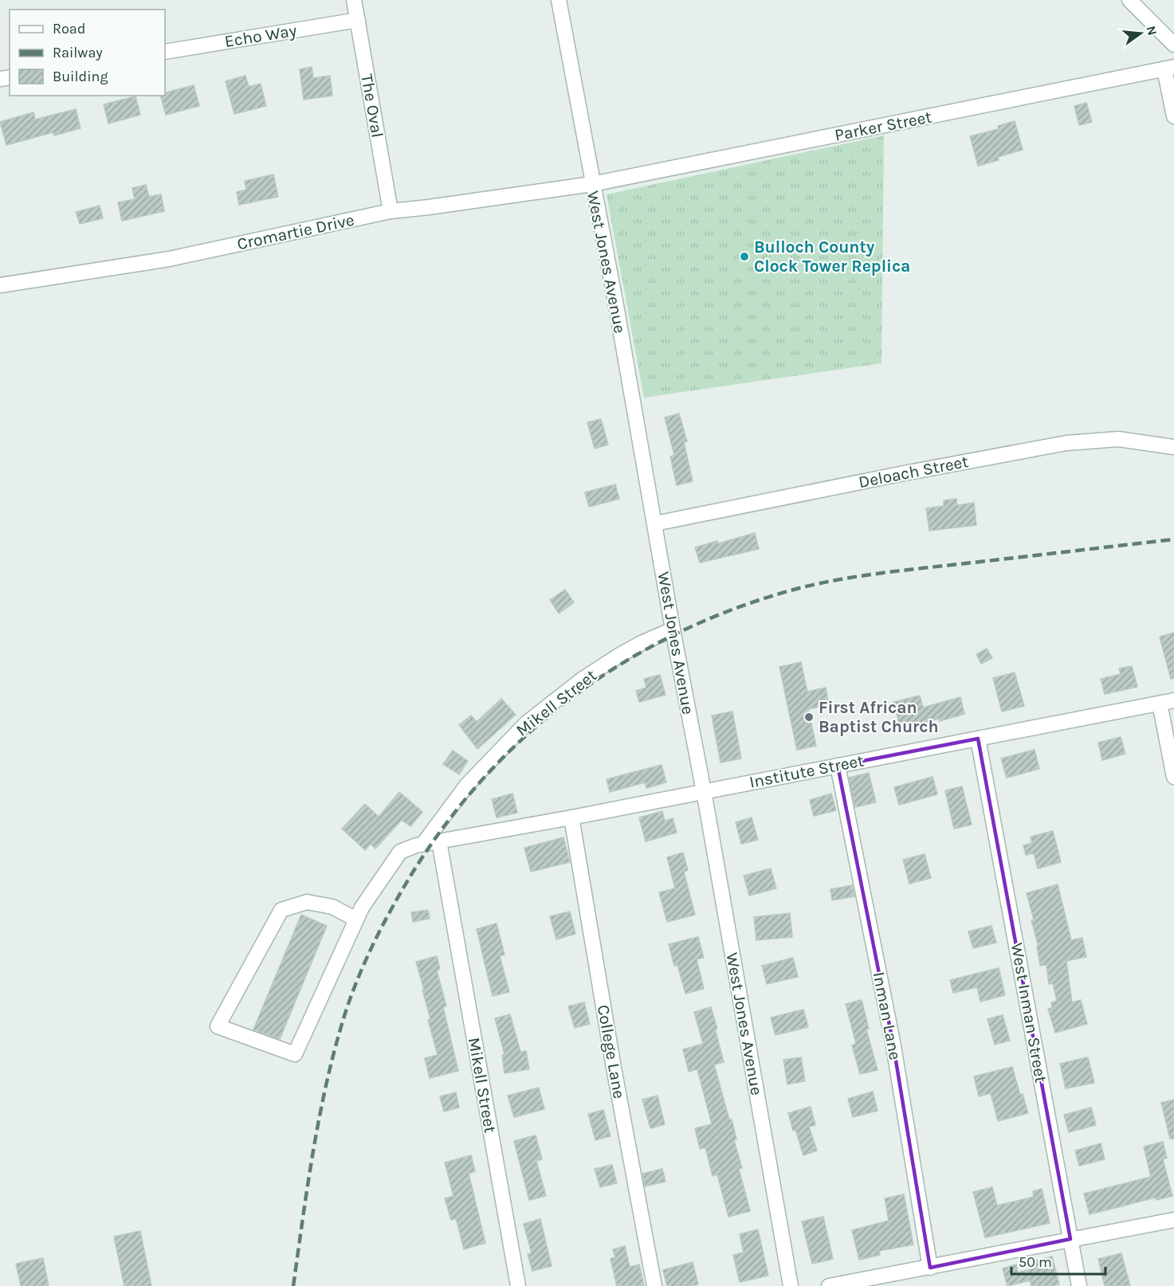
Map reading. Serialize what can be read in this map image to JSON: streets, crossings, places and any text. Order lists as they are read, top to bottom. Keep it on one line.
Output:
{"streets":{"street":["Echo Way","The Oval","Parker Street","Cromartie Drive","West Jones Avenue","Deloach Street","Mikell Street","Institute Street","West Inman Street","Inman Lane","College Lane"]},"crossings":[["Echo Way","The Oval"],["The Oval","Cromartie Drive"],["Parker Street","Cromartie Drive"],["Parker Street","West Jones Avenue"],["Cromartie Drive","West Jones Avenue"],["West Jones Avenue","Deloach Street"],["West Jones Avenue","Mikell Street"],["West Jones Avenue","Institute Street"],["Mikell Street","Institute Street"],["Institute Street","West Inman Street"],["Institute Street","Inman Lane"],["Institute Street","College Lane"]],"places":["Bulloch County Clock Tower Replica","First African Baptist Church"],"legend":["Road","Railway","Building"],"scale_bar":"50 m","north":"right"}
